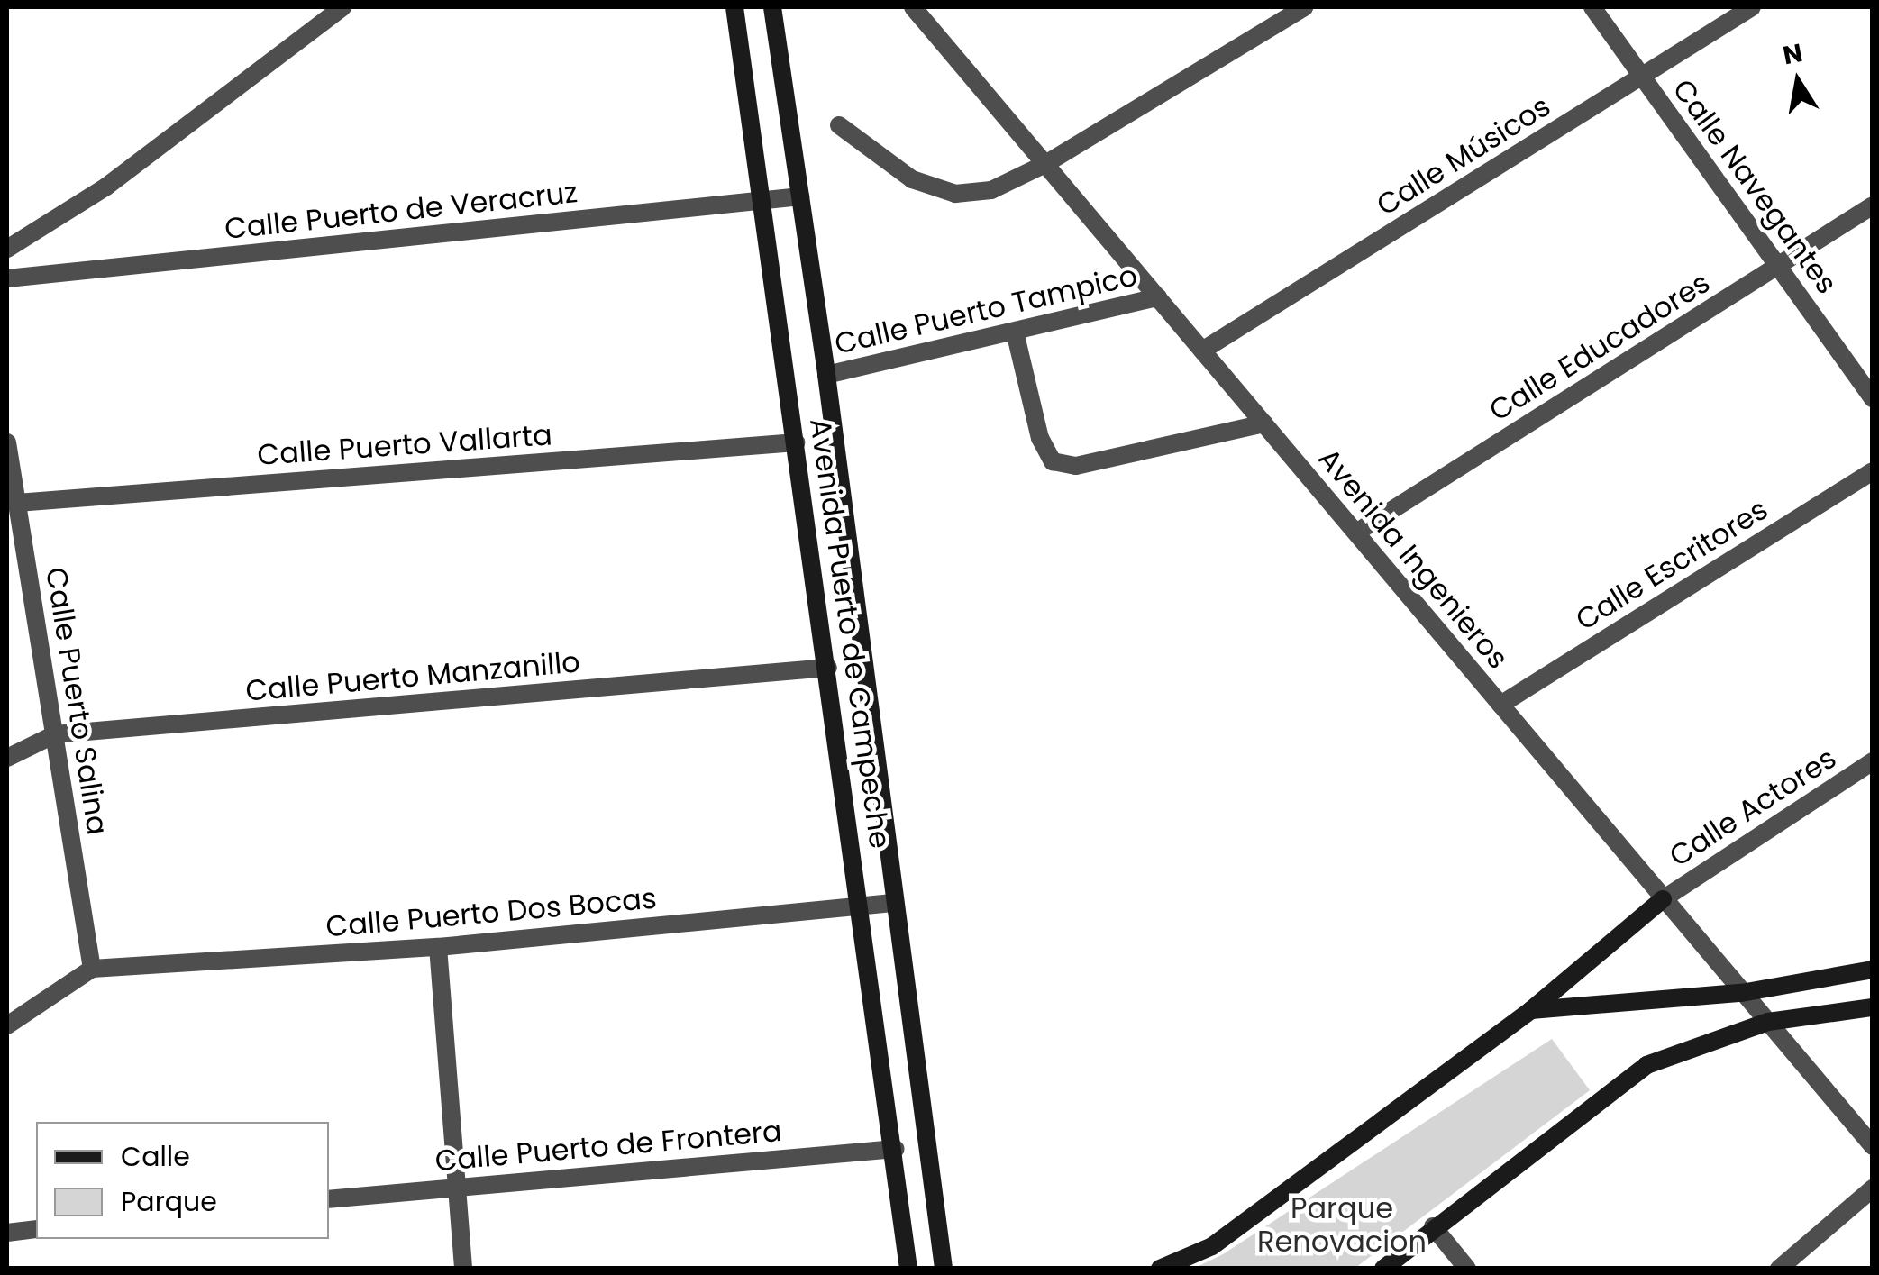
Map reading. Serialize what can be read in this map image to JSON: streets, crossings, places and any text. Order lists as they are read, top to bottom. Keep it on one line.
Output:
{"streets":{"main road":["Avenida Puerto de Campeche"],"street":["Calle Músicos","Calle Navegantes","Calle Puerto de Veracruz","Calle Puerto Tampico","Calle Educadores","Calle Puerto Vallarta","Avenida Ingenieros","Calle Escritores","Calle Puerto Manzanillo","Calle Puerto Salina","Calle Actores","Calle Puerto Dos Bocas","Calle Puerto de Frontera"]},"crossings":[["Calle Músicos","Calle Navegantes"],["Calle Músicos","Avenida Ingenieros"],["Calle Navegantes","Calle Educadores"],["Calle Puerto de Veracruz","Avenida Puerto de Campeche"],["Calle Puerto Tampico","Avenida Ingenieros"],["Calle Puerto Tampico","Avenida Puerto de Campeche"],["Calle Educadores","Avenida Ingenieros"],["Calle Puerto Vallarta","Avenida Puerto de Campeche"],["Calle Puerto Vallarta","Calle Puerto Salina"],["Avenida Ingenieros","Calle Escritores"],["Avenida Ingenieros","Calle Actores"],["Avenida Puerto de Campeche","Calle Puerto Manzanillo"],["Avenida Puerto de Campeche","Calle Puerto Dos Bocas"],["Avenida Puerto de Campeche","Calle Puerto de Frontera"],["Calle Puerto Manzanillo","Calle Puerto Salina"],["Calle Puerto Salina","Calle Puerto Dos Bocas"]],"parks":["Parque Renovacion"],"legend":["Calle","Parque"],"north":"top"}
